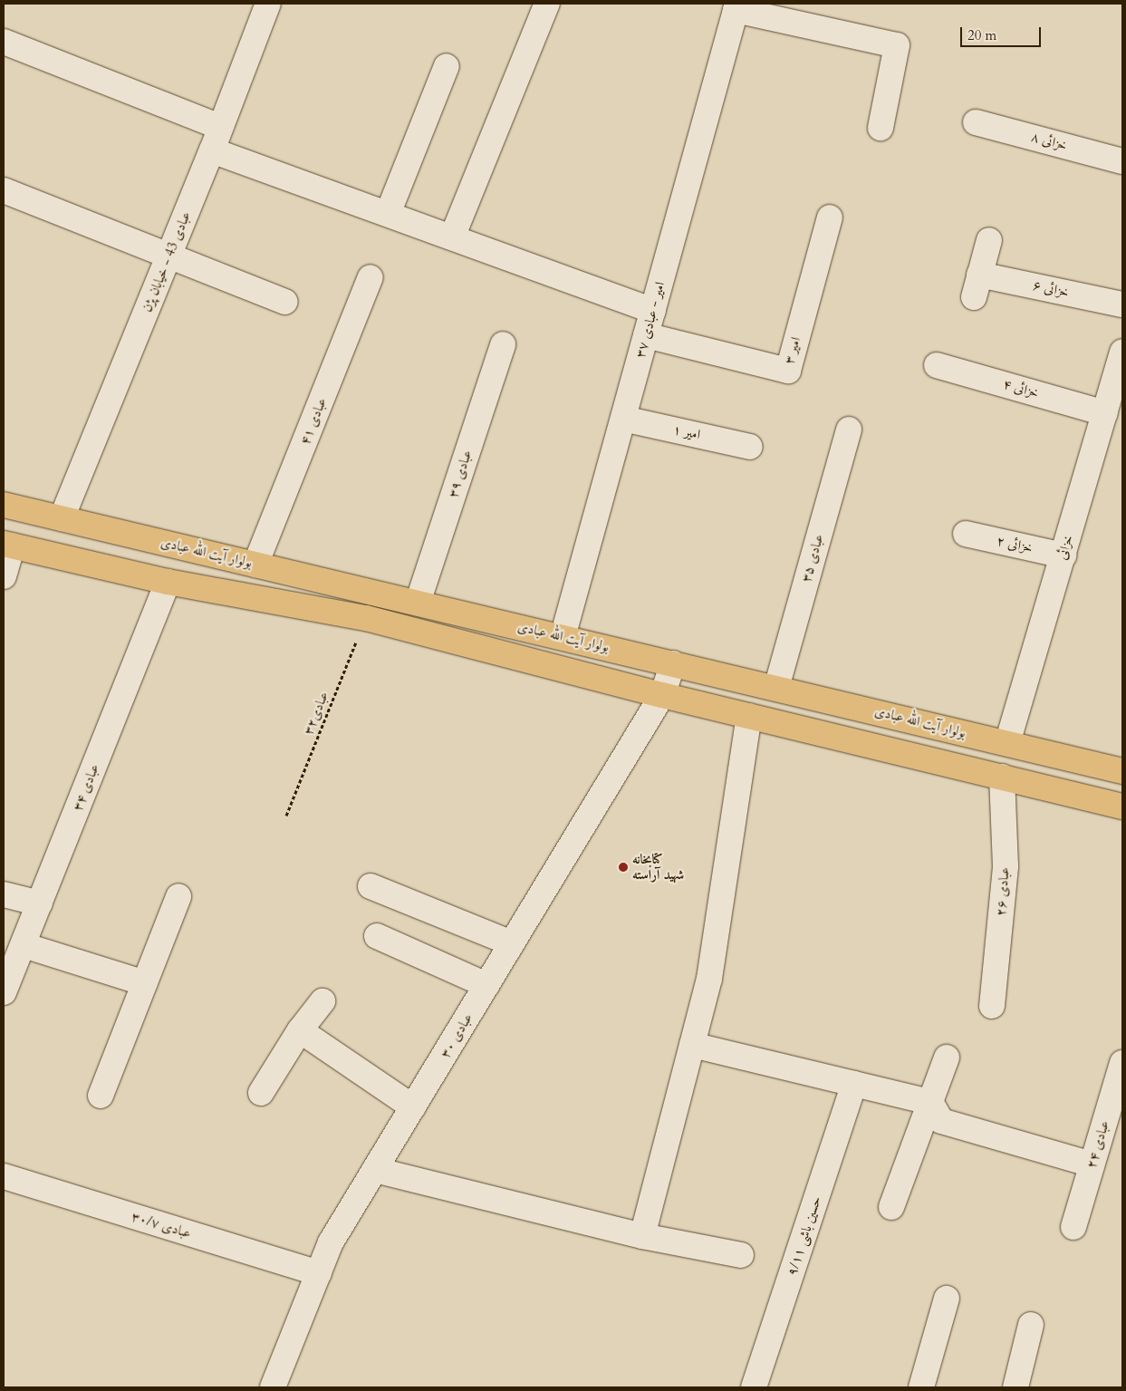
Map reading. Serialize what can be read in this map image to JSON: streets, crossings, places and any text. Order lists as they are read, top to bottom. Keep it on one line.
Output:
{"streets":{"main road":["بولوار آیت الله عبادی"],"street":["خزائی ۸","عبادی 43 - خیابان پژن","خزائی ۶","امیر - عبادی ۳۷","امیر ۳","خزائی ۴","عبادی ۴۱","امیر ۱","عبادی ۳۹","خزائی ۲","خزائی","عبادی ۳۵","عبادی ۳۴","عبادی ۲۶","عبادی ۳۰","عبادی ۲۴","عبادی ۳۰/۷","حسین باشی ۹/۱۱"],"path":["عبادی۳۲"]},"crossings":[["عبادی 43 - خیابان پژن","بولوار آیت الله عبادی"],["امیر - عبادی ۳۷","امیر ۳"],["امیر - عبادی ۳۷","امیر ۱"],["امیر - عبادی ۳۷","بولوار آیت الله عبادی"],["خزائی ۴","خزائی"],["عبادی ۴۱","بولوار آیت الله عبادی"],["عبادی ۳۹","بولوار آیت الله عبادی"],["خزائی ۲","خزائی"],["خزائی","بولوار آیت الله عبادی"],["بولوار آیت الله عبادی","عبادی ۳۵"],["بولوار آیت الله عبادی","عبادی ۳۰"],["عبادی ۳۰","عبادی ۳۰/۷"]],"places":["کتابخانه شهید آراسته"],"scale_bar":"20 m"}
